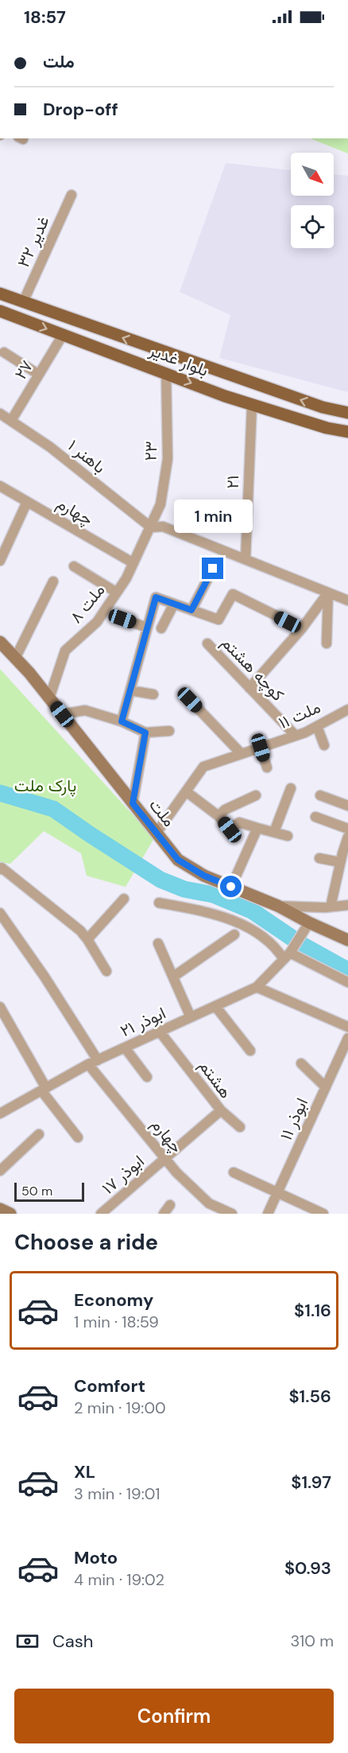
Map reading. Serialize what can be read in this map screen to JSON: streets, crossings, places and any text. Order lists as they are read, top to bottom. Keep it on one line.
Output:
{"streets":{"main road":["بلوار غدیر","ملت"],"street":["۳۲ غدیر","۲۷","۲۳","باهنر ۱","۲۱","چهارم","۸ ملت","کوچه هشتم","۱۱ ملت","۲۱ ابوذر","هشتم","ابوذر ۱۱","۱۷ ابوذر"]},"crossings":[["۳۲ غدیر","بلوار غدیر"],["بلوار غدیر","۲۷"],["بلوار غدیر","۲۳"],["بلوار غدیر","۲۱"],["۲۷","باهنر ۱"],["۲۳","باهنر ۱"],["۲۳","۸ ملت"],["باهنر ۱","۸ ملت"],["چهارم","۸ ملت"],["چهارم","۲۱ ابوذر"],["چهارم","هشتم"],["چهارم","۱۷ ابوذر"],["۸ ملت","ملت"],["کوچه هشتم","۱۱ ملت"],["۱۱ ملت","ملت"],["ملت","۲۱ ابوذر"],["۲۱ ابوذر","هشتم"],["هشتم","۱۷ ابوذر"]],"parks":["پارک ملت"],"scale_bar":"50 m","north":"bottom right","page":{"status":"18:57","banner":["ملت","Drop-off"],"bubble":"1 min","scale":"50 m","heading":"Choose a ride","list":[{"name":"Economy","note":"1 min · 18:59","value":"$1.16"},{"name":"Comfort","note":"2 min · 19:00","value":"$1.56"},{"name":"XL","note":"3 min · 19:01","value":"$1.97"},{"name":"Moto","note":"4 min · 19:02","value":"$0.93"}],"pay":["Cash","310 m"],"buttons":"Confirm"}}
